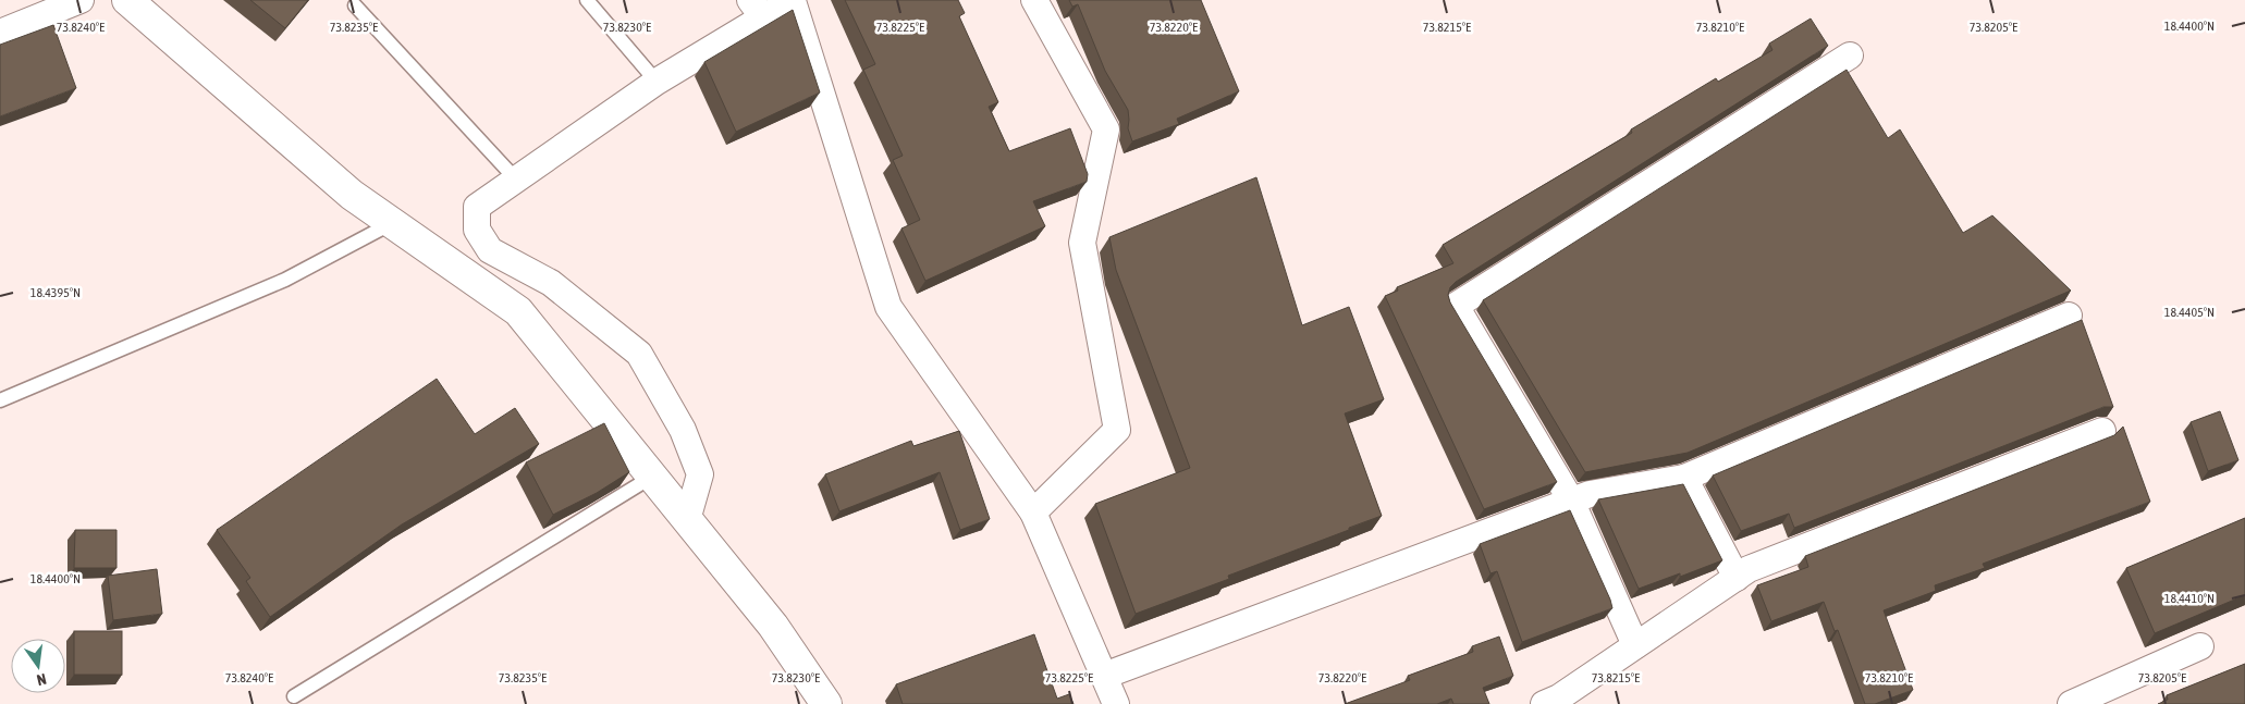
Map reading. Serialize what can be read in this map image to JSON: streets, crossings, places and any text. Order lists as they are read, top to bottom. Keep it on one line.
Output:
{"north":"bottom","coordinates":["18.4400°N","73.8220°E","73.8215°E","73.8205°E","73.8240°E","73.8235°E","73.8230°E","73.8225°E","73.8210°E","18.4395°N","18.4405°N","18.4410°N"]}
